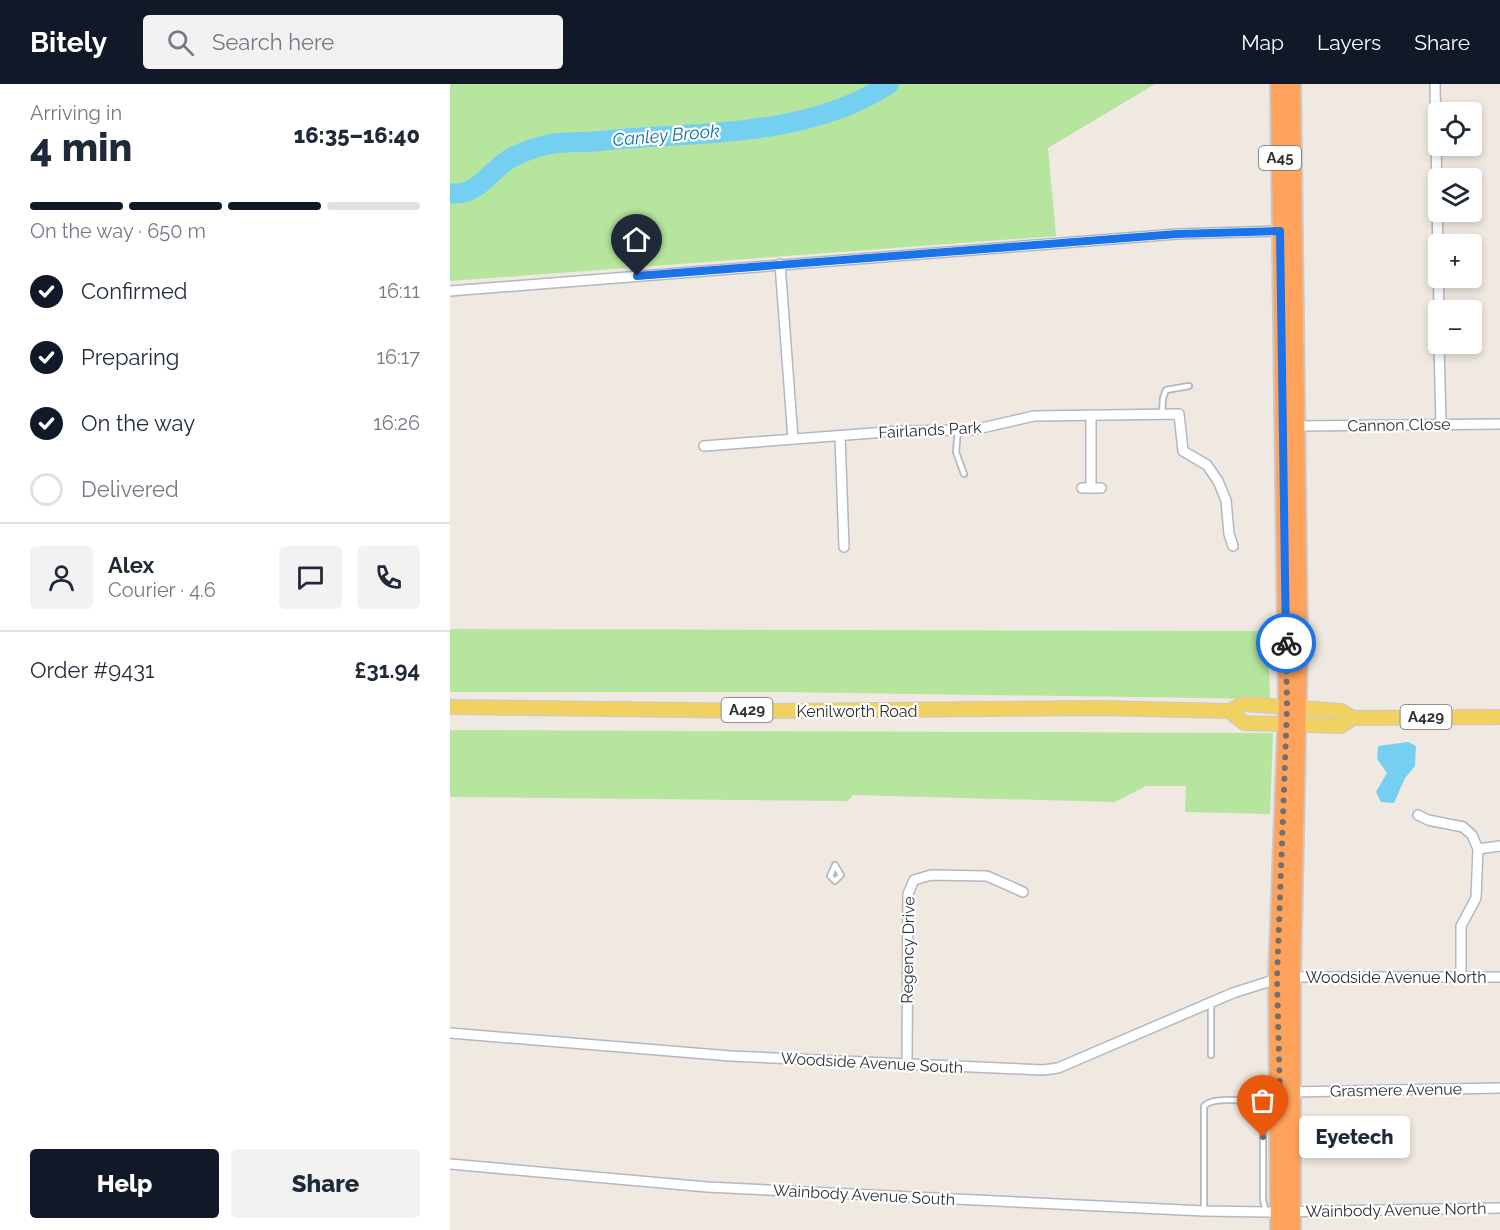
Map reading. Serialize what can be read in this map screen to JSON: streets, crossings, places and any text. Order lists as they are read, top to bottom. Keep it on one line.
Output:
{"streets":{"highway":["A45"],"main road":["A429","Kenilworth Road"],"street":["Cannon Close","Fairlands Park","Regency Drive","Woodside Avenue North","Woodside Avenue South","Grasmere Avenue","Wainbody Avenue South","Wainbody Avenue North"]},"crossings":[["A45","Cannon Close"],["A45","Kenilworth Road"],["A45","Woodside Avenue North"],["A45","Woodside Avenue South"],["A45","Grasmere Avenue"],["A45","Wainbody Avenue South"],["A45","Wainbody Avenue North"],["Regency Drive","Woodside Avenue South"],["Woodside Avenue North","Woodside Avenue South"],["Wainbody Avenue South","Wainbody Avenue North"]],"water":["Canley Brook"],"places":["Eyetech"],"page":{"header":"Bitely","search":"Search here","nav":["Map","Layers","Share"],"heading":["4 min","Arriving in","16:35–16:40"],"panel":["Alex","Courier · 4.6","Order #9431","£31.94"],"map_buttons":["+","−"],"bar":"On the way · 650 m","list":[["Confirmed","16:11"],["Preparing","16:17"],["On the way","16:26"],"Delivered"],"bubble":"Eyetech","buttons":["Help","Share"]}}
